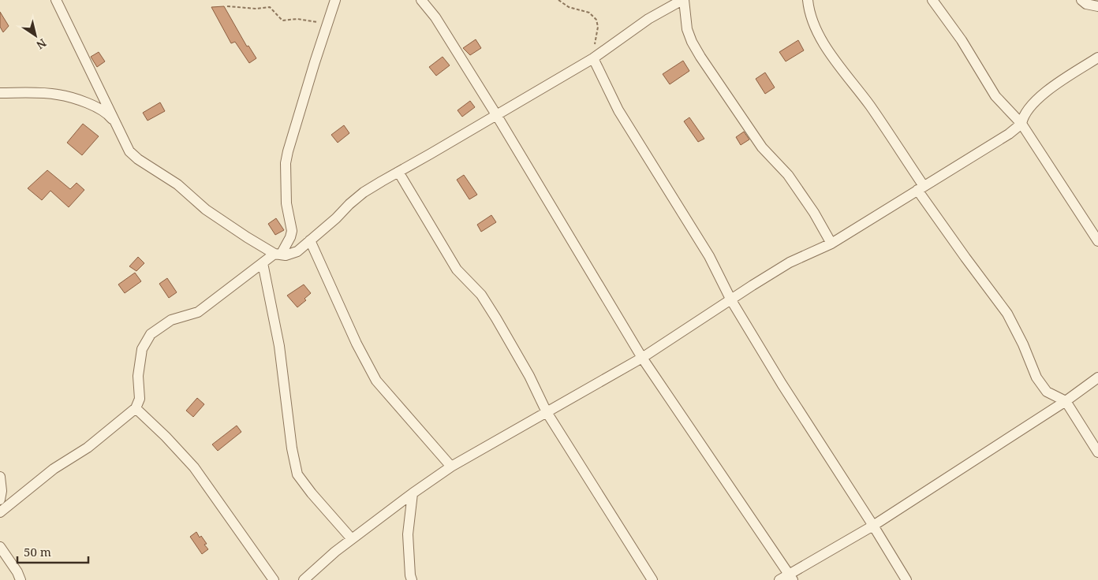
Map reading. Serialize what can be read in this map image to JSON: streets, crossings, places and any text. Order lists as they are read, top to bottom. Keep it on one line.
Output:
{"scale_bar":"50 m","north":"bottom right"}
